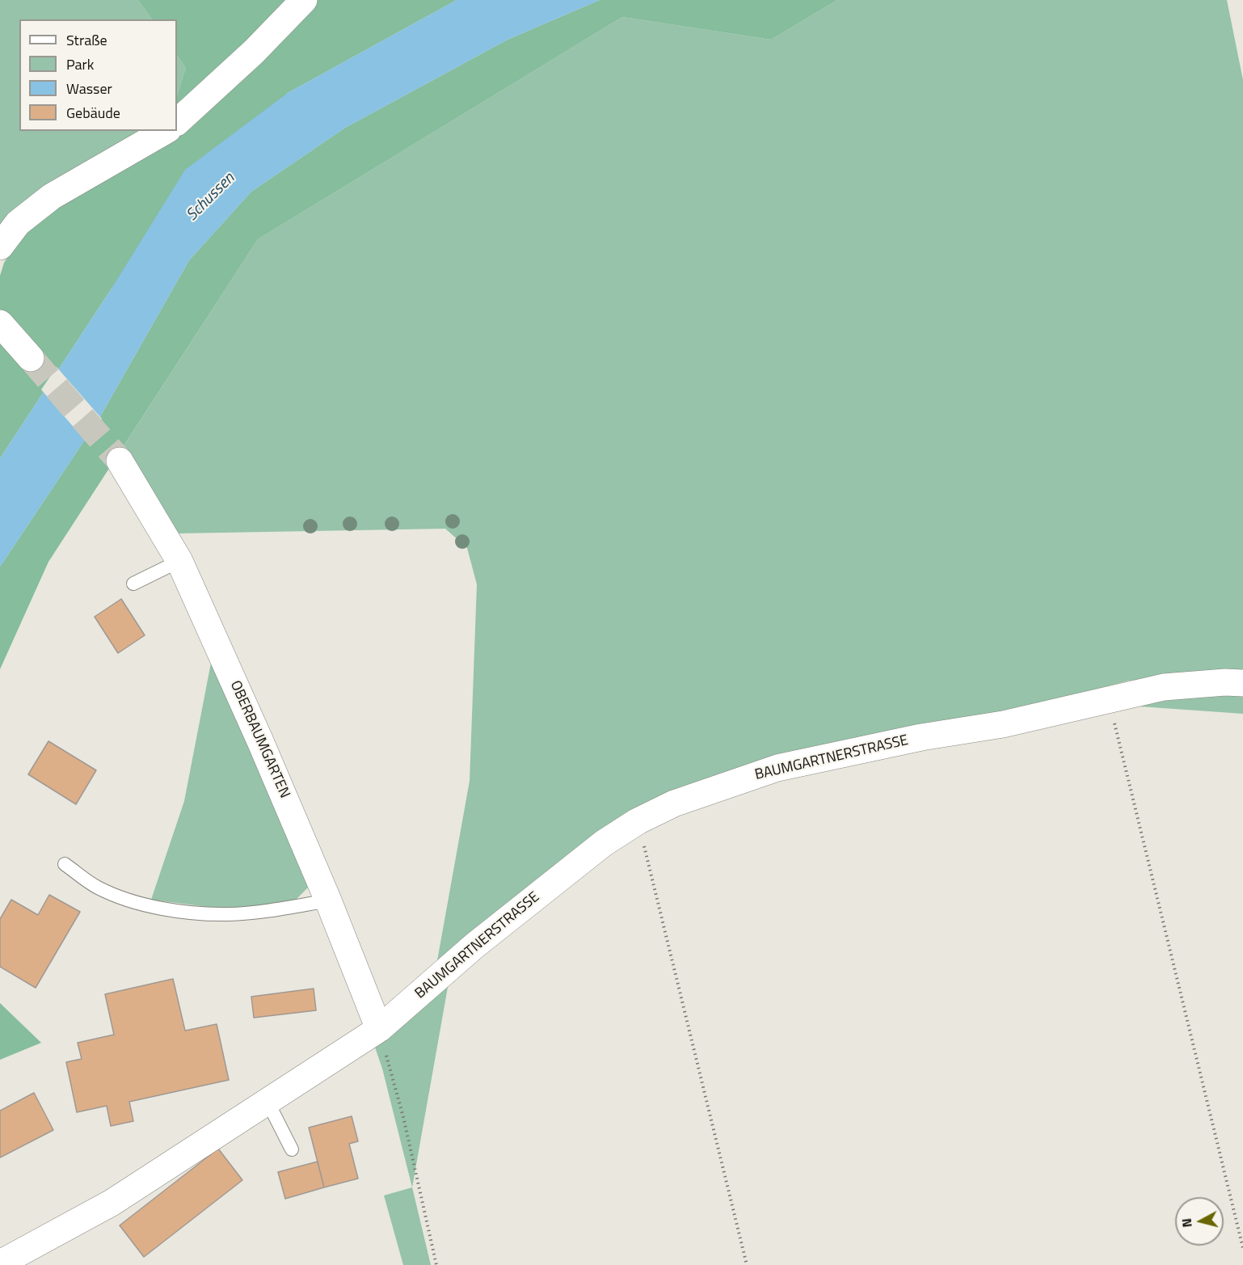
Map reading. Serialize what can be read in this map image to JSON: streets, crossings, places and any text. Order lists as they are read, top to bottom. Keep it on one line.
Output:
{"streets":{"street":["OBERBAUMGARTEN","BAUMGARTNERSTRASSE"]},"crossings":[["OBERBAUMGARTEN","BAUMGARTNERSTRASSE"]],"water":["Schussen"],"legend":["Straße","Park","Wasser","Gebäude"],"north":"left"}
